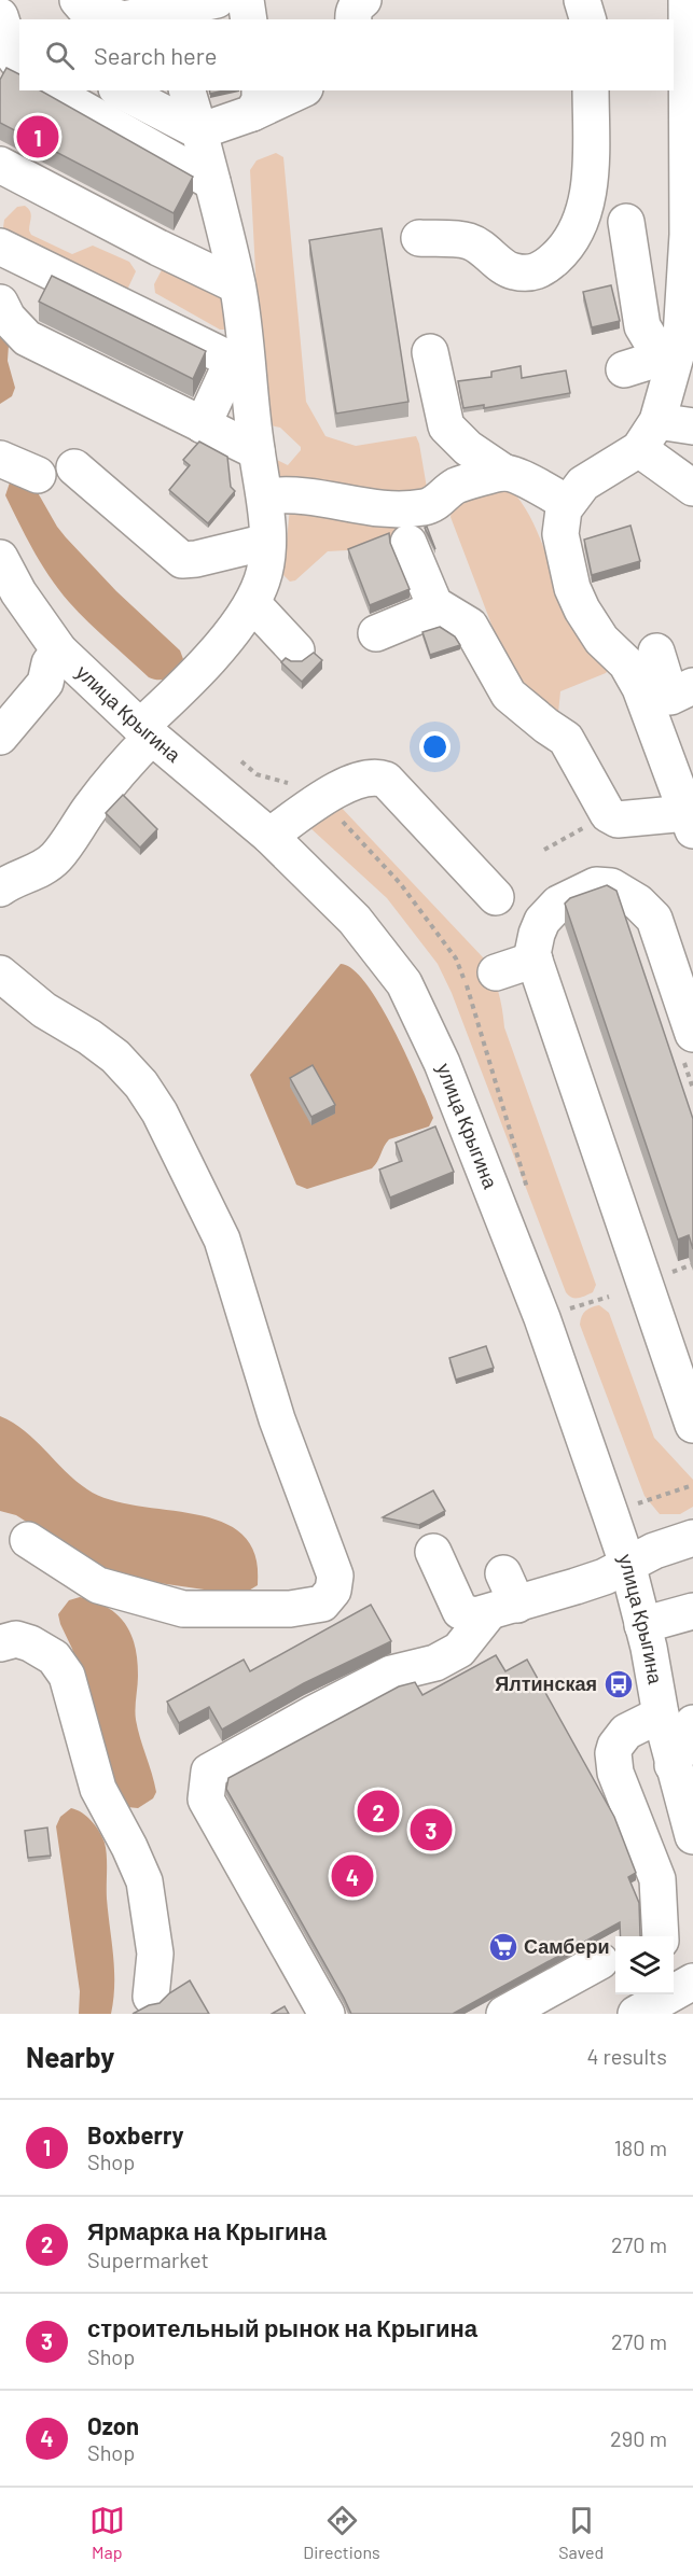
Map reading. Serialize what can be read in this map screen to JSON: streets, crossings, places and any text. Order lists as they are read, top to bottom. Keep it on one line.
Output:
{"streets":{"main road":["улица Крыгина"]},"places":{"bus stop":["Ялтинская"],"supermarket":["Самбери"]},"page":{"search":"Search here","pins":["1","2","3","4"],"heading":["Nearby","4 results"],"list":[{"mark":"1","name":"Boxberry","note":"Shop","value":"180 m"},{"mark":"2","name":"Ярмарка на Крыгина","note":"Supermarket","value":"270 m"},{"mark":"3","name":"строительный рынок на Крыгина","note":"Shop","value":"270 m"},{"mark":"4","name":"Ozon","note":"Shop","value":"290 m"}],"nav":["Map","Directions","Saved"]}}
